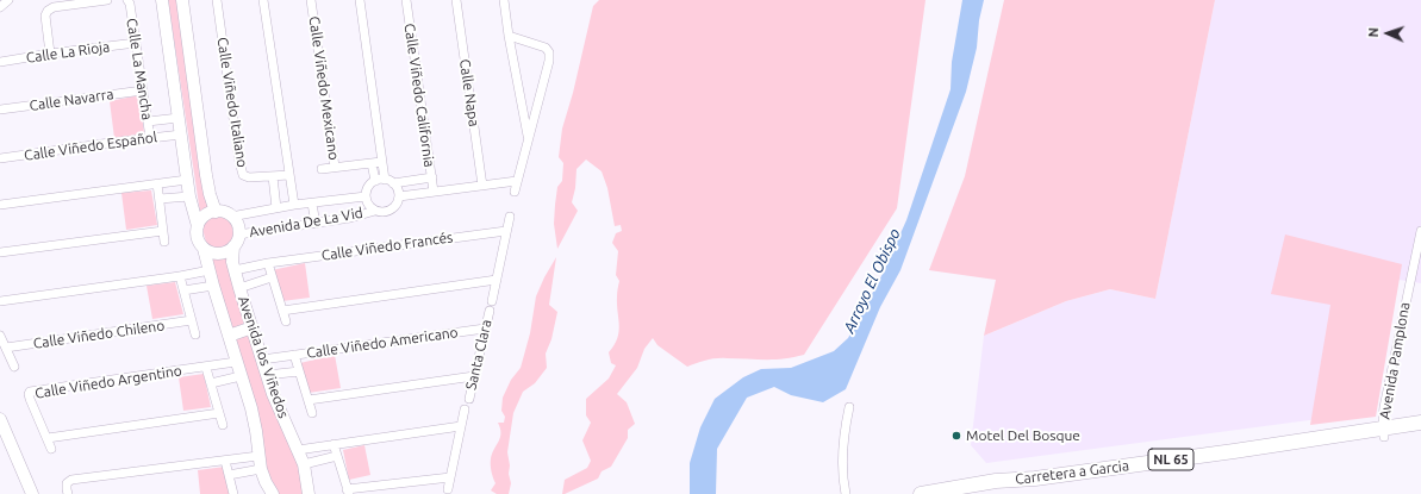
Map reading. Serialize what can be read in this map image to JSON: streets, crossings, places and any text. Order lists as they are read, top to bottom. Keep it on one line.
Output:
{"streets":{"main road":["NL 65","Carretera a Garcia"],"street":["Calle La Rioja","Calle La Mancha","Calle Viñedo Mexicano","Calle Napa","Calle Viñedo California","Calle Navarra","Calle Viñedo Italiano","Calle Viñedo Español","Avenida De La Vid","Calle Viñedo Francés","Calle Viñedo Chileno","Calle Viñedo Americano","Santa Clara","Avenida los Viñedos","Avenida Pamplona","Calle Viñedo Argentino"]},"crossings":[["Calle La Rioja","Calle La Mancha"],["Calle La Mancha","Calle Navarra"],["Calle La Mancha","Calle Viñedo Español"],["Avenida De La Vid","Avenida los Viñedos"],["Calle Viñedo Francés","Avenida los Viñedos"],["Calle Viñedo Americano","Santa Clara"],["Avenida los Viñedos","Calle Viñedo Argentino"],["Avenida Pamplona","Carretera a Garcia"]],"water":["Arroyo El Obispo"],"places":["Motel Del Bosque"],"north":"left"}
